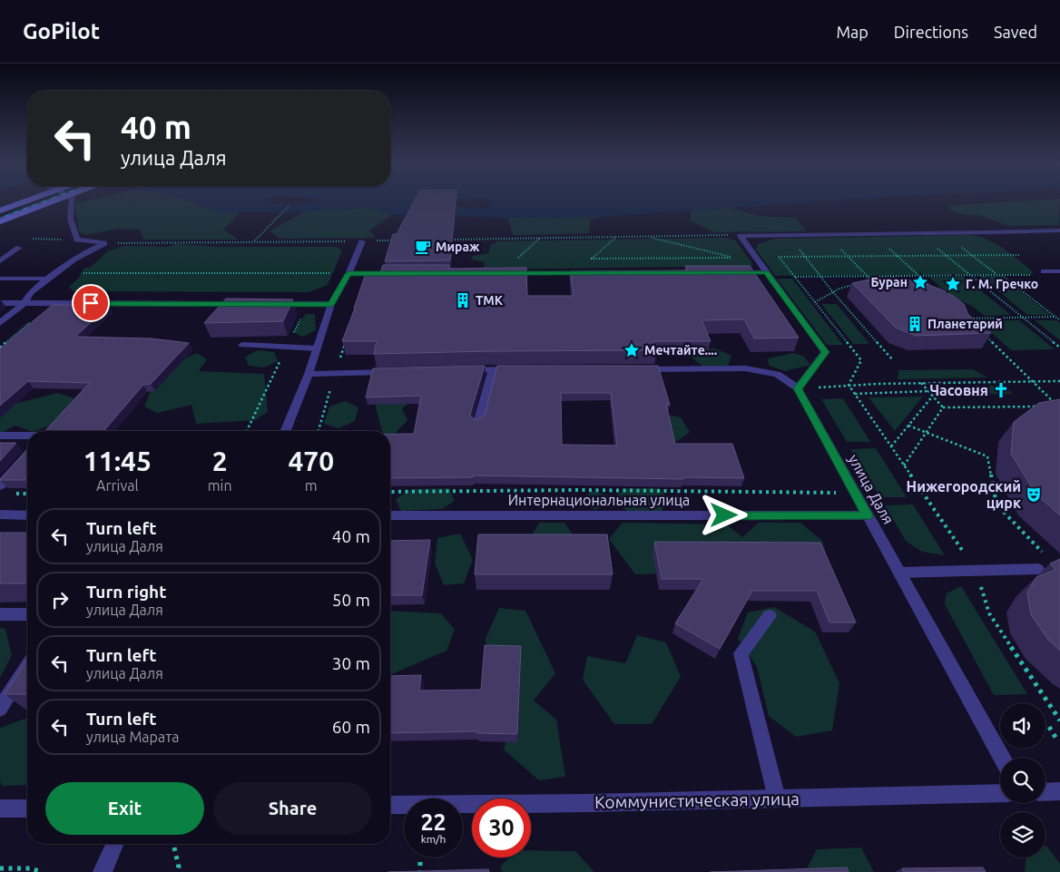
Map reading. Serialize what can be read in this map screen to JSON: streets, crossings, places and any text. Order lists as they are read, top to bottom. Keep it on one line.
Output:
{"streets":{"street":["улица Даля","Интернациональная улица","Коммунистическая улица"]},"crossings":[["улица Даля","Интернациональная улица"]],"places":{"cafe":["Мираж"],"place":["Буран","Г. М. Гречко","Мечтайте...."],"building":["ТМК","Планетарий"],"church":["Часовня"],"theatre":["Нижегородский цирк"]},"page":{"header":"GoPilot","nav":["Map","Directions","Saved"],"turn":["40 m","улица Даля"],"eta":["11:45","Arrival","2","min","470","m"],"list":[{"name":"Turn left","note":"улица Даля","value":"40 m"},{"name":"Turn right","note":"улица Даля","value":"50 m"},{"name":"Turn left","note":"улица Даля","value":"30 m"},{"name":"Turn left","note":"улица Марата","value":"60 m"}],"buttons":["Exit","Share"],"speed":"22 km/h","limit":"30"}}
